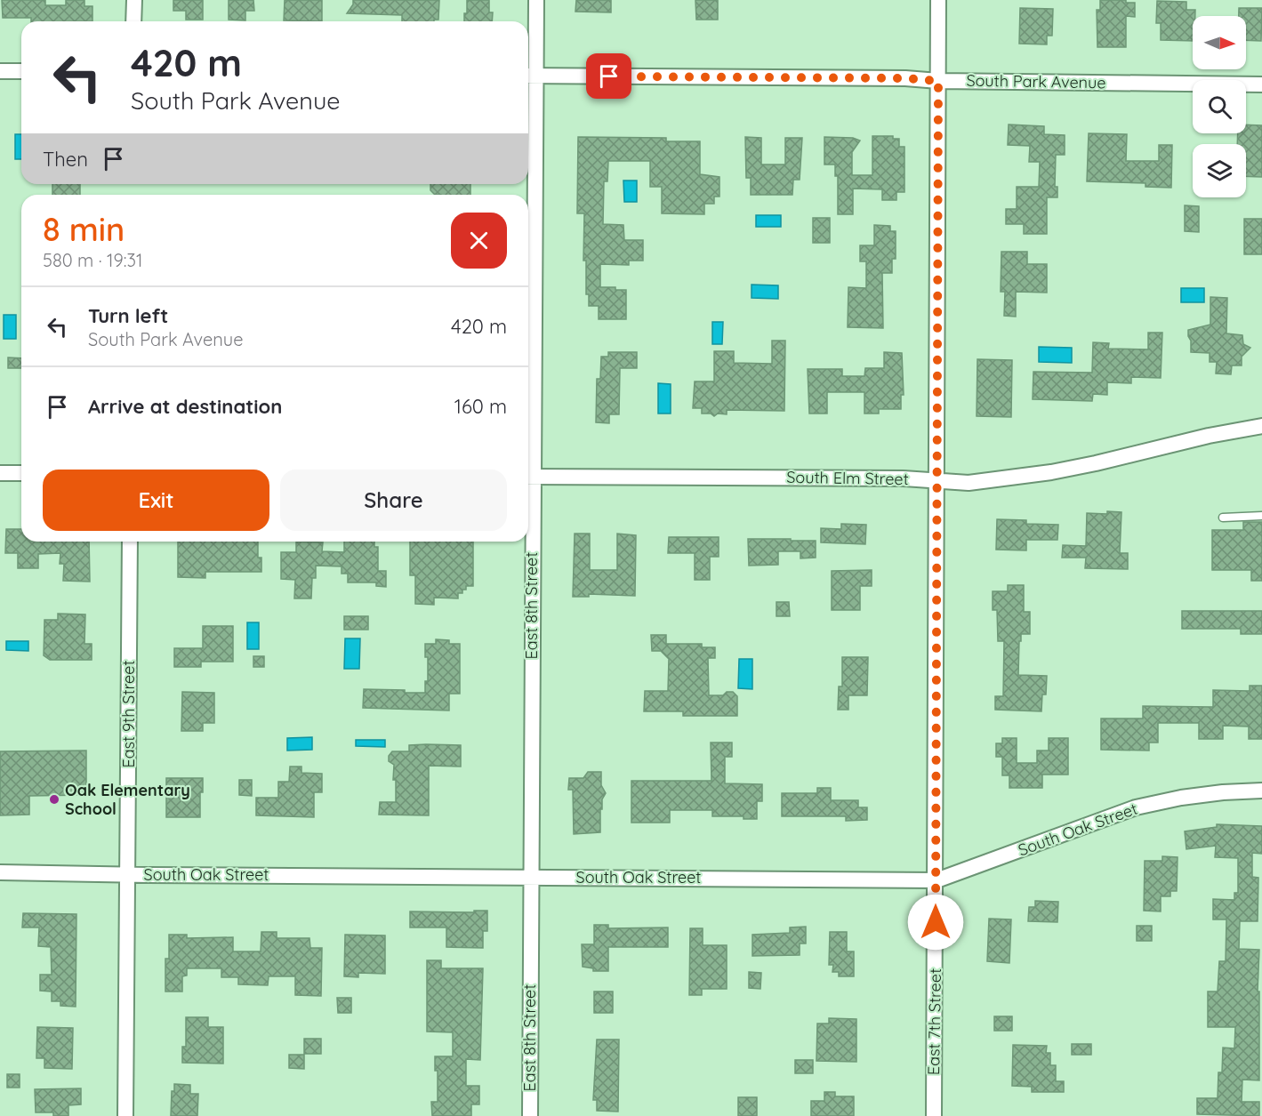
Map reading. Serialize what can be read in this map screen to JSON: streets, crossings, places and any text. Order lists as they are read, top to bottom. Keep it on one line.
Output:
{"streets":{"street":["South Park Avenue","South Elm Street","East 8th Street","East 9th Street","South Oak Street","East 7th Street"]},"crossings":[["South Park Avenue","East 8th Street"],["South Park Avenue","East 7th Street"],["South Elm Street","East 8th Street"],["South Elm Street","East 7th Street"],["East 8th Street","South Oak Street"],["East 9th Street","South Oak Street"],["South Oak Street","East 7th Street"]],"places":["Oak Elementary School"],"north":"right","page":{"turn":["420 m","South Park Avenue"],"then":"Then","heading":["8 min","580 m · 19:31"],"list":[{"name":"Turn left","note":"South Park Avenue","value":"420 m"},{"name":"Arrive at destination","value":"160 m"}],"buttons":["Exit","Share"]}}
